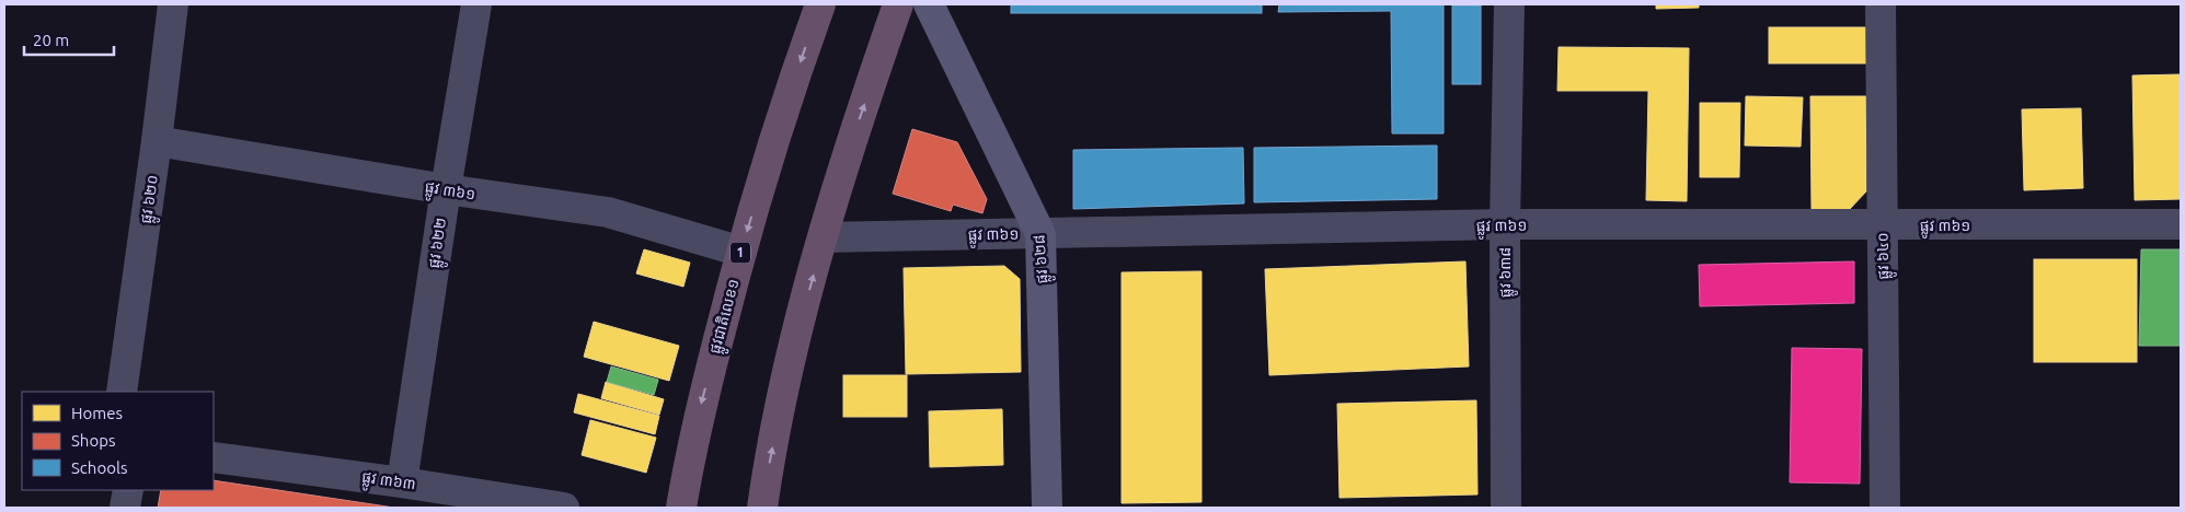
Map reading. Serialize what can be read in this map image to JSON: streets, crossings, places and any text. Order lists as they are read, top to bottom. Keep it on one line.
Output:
{"streets":{"highway":["1","ផ្លូវជាតិលេខ១"],"street":["ផ្លូវ ៣៦១","ផ្លូវ ៦២០","ផ្លូវ ៦២២","ផ្លូវ ៦៤០","ផ្លូវ ៦២៨","ផ្លូវ ៦៣៨","ផ្លូវ ៣៦៣"]},"crossings":[["ផ្លូវ ៣៦១","ផ្លូវ ៦២០"],["ផ្លូវ ៣៦១","ផ្លូវ ៦២២"],["ផ្លូវ ៣៦១","ផ្លូវ ៦៤០"],["ផ្លូវ ៣៦១","ផ្លូវ ៦២៨"],["ផ្លូវ ៣៦១","ផ្លូវ ៦៣៨"],["ផ្លូវ ៣៦១","ផ្លូវជាតិលេខ១"],["ផ្លូវ ៦២២","ផ្លូវ ៣៦៣"]],"legend":["Homes","Shops","Schools"],"scale_bar":"20 m"}
